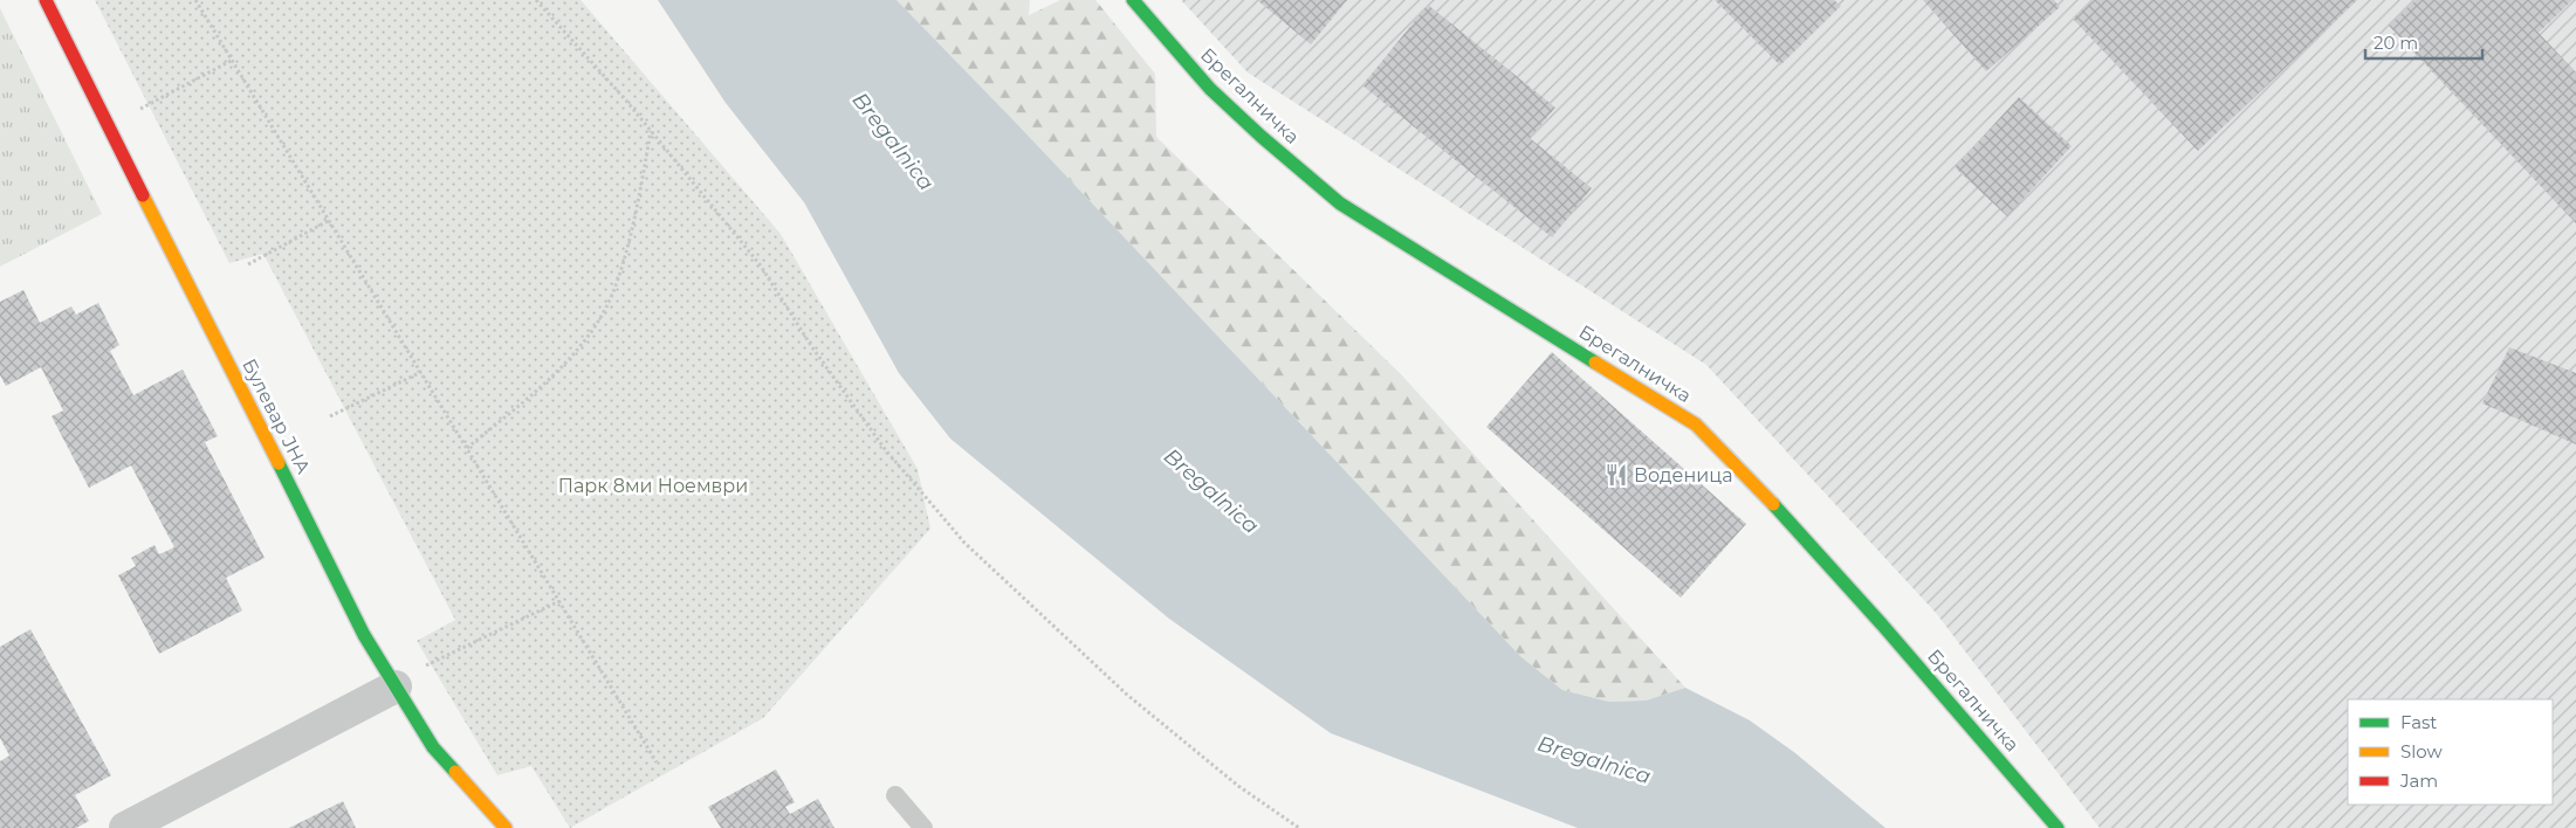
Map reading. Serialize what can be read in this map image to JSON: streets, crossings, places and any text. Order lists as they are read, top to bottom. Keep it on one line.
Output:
{"streets":{"street":["Брегалничка","Булевар ЈНА"]},"water":["Bregalnica"],"parks":["Парк 8ми Ноември"],"places":{"restaurant":["Воденица"]},"legend":["Fast","Slow","Jam"],"scale_bar":"20 m"}
